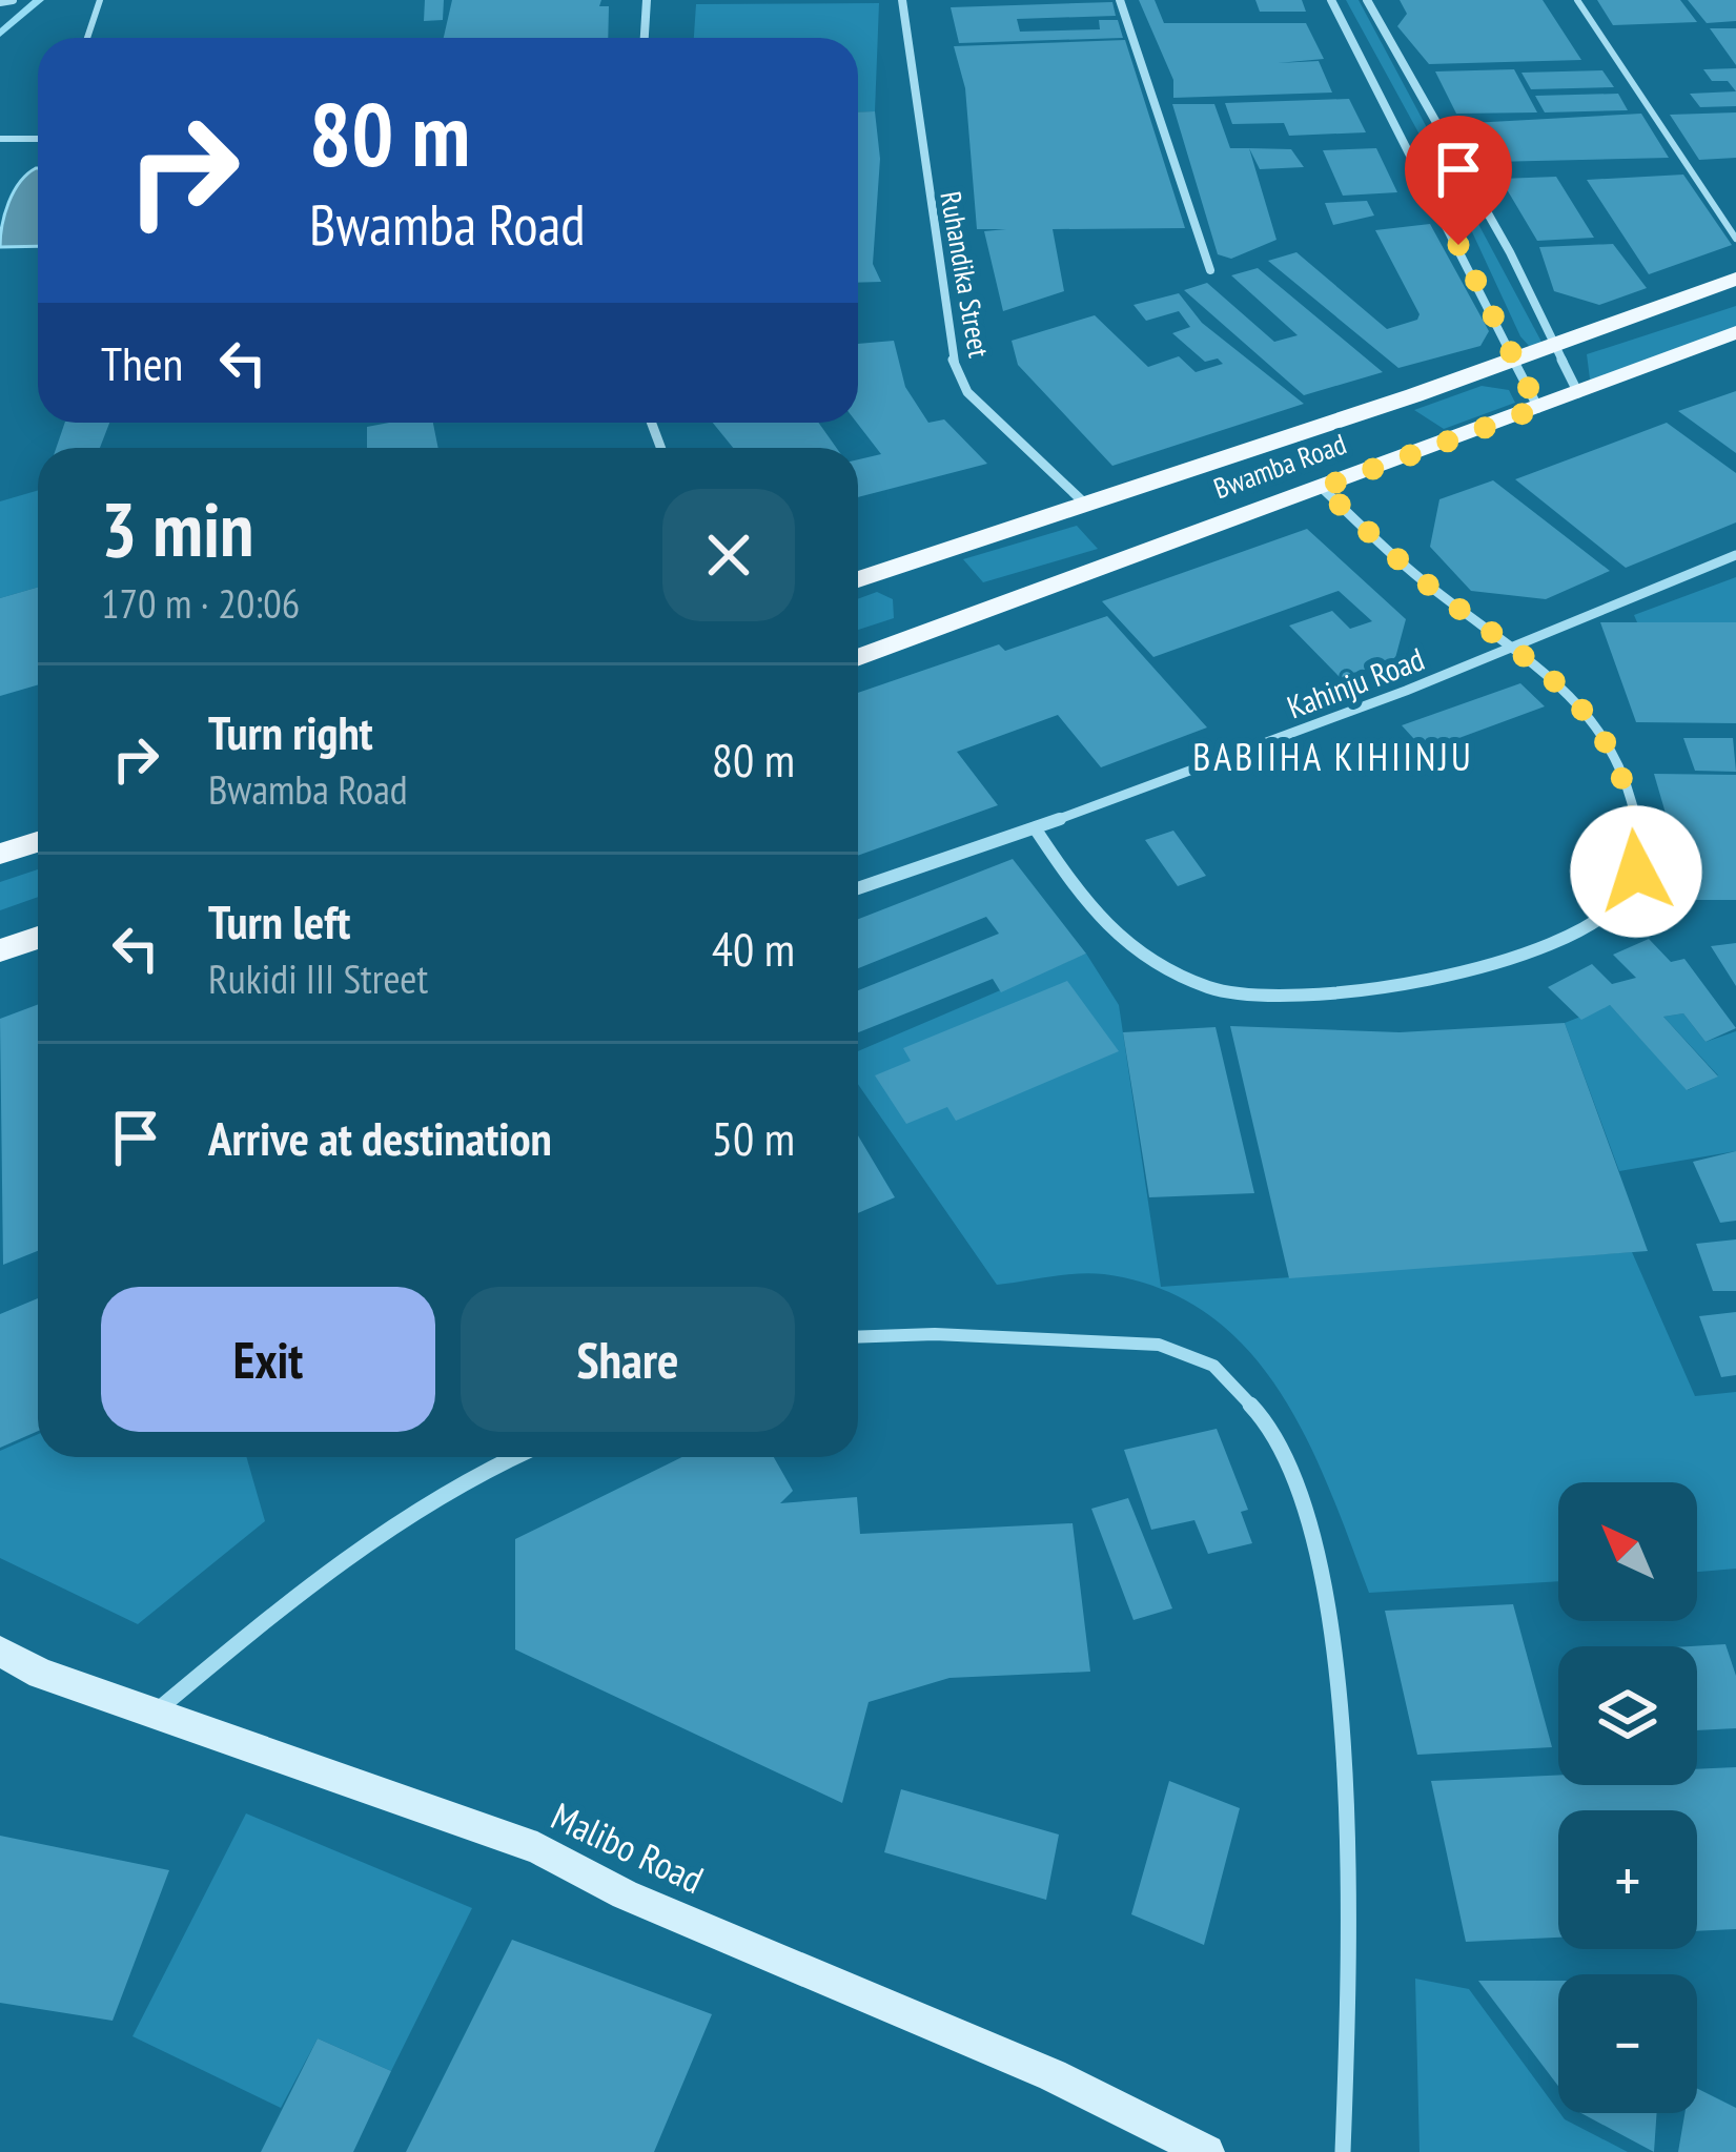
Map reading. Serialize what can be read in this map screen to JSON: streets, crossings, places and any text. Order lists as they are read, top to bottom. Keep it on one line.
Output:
{"streets":{"main road":["Bwamba Road"],"street":["Ruhandika Street","Kahinju Road","Malibo Road"]},"crossings":[["Ruhandika Street","Bwamba Road"]],"districts":["BABIIHA KIHIINJU"],"north":"top left","page":{"turn":["80 m","Bwamba Road"],"then":"Then","heading":["3 min","170 m · 20:06"],"list":[{"name":"Turn right","note":"Bwamba Road","value":"80 m"},{"name":"Turn left","note":"Rukidi III Street","value":"40 m"},{"name":"Arrive at destination","value":"50 m"}],"buttons":["Exit","Share"],"map_buttons":["+","−"]}}
